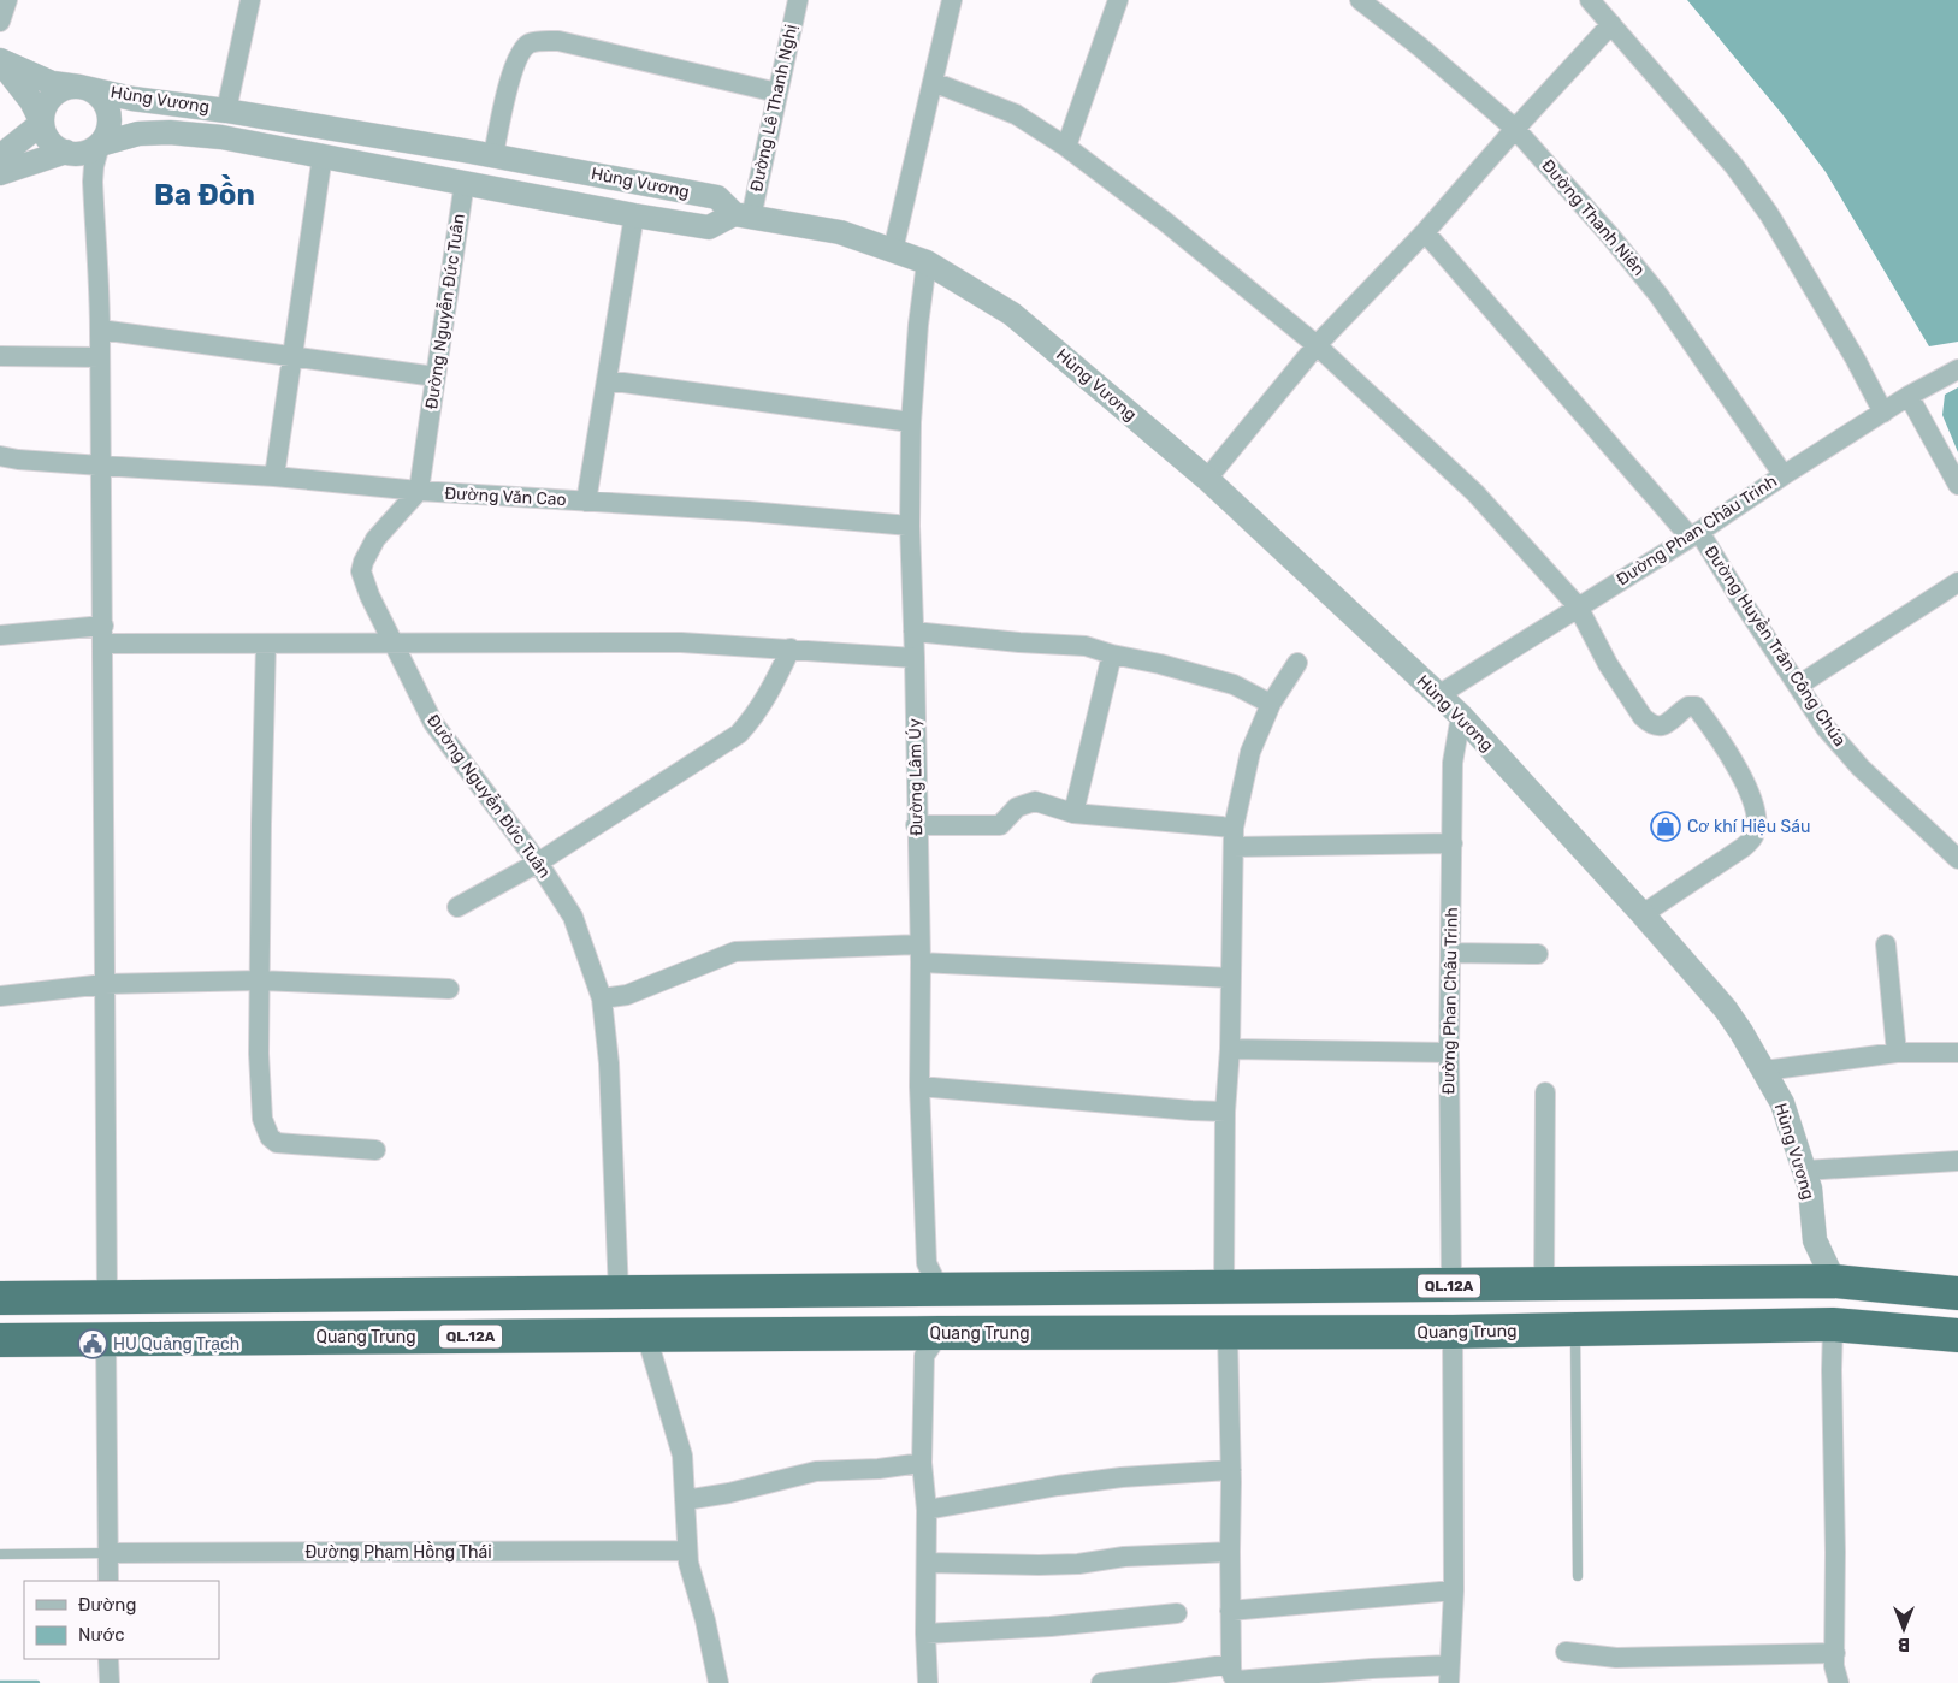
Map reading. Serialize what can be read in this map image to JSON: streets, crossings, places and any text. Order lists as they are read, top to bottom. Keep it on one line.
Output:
{"streets":{"highway":["QL.12A","Quang Trung"],"street":["Hùng Vương","Đường Lê Thanh Nghị","Đường Thanh Niên","Đường Nguyễn Đức Tuân","Đường Văn Cao","Đường Phan Châu Trinh","Đường Huyền Trân Công Chúa","Đường Lâm Úy","Đường Phạm Hồng Thái"]},"crossings":[["Hùng Vương","Đường Lê Thanh Nghị"],["Hùng Vương","Đường Nguyễn Đức Tuân"],["Hùng Vương","Đường Phan Châu Trinh"],["Hùng Vương","Đường Lâm Úy"],["Hùng Vương","QL.12A"],["Đường Thanh Niên","Đường Phan Châu Trinh"],["Đường Nguyễn Đức Tuân","Đường Văn Cao"],["Đường Nguyễn Đức Tuân","QL.12A"],["Đường Văn Cao","Đường Lâm Úy"],["Đường Phan Châu Trinh","Đường Huyền Trân Công Chúa"],["Đường Phan Châu Trinh","QL.12A"],["Đường Lâm Úy","QL.12A"]],"districts":["Ba Đồn"],"places":{"shop":["Cơ khí Hiệu Sáu"],"public building":["HU Quảng Trạch"]},"legend":["Đường","Nước"],"north":"bottom"}
